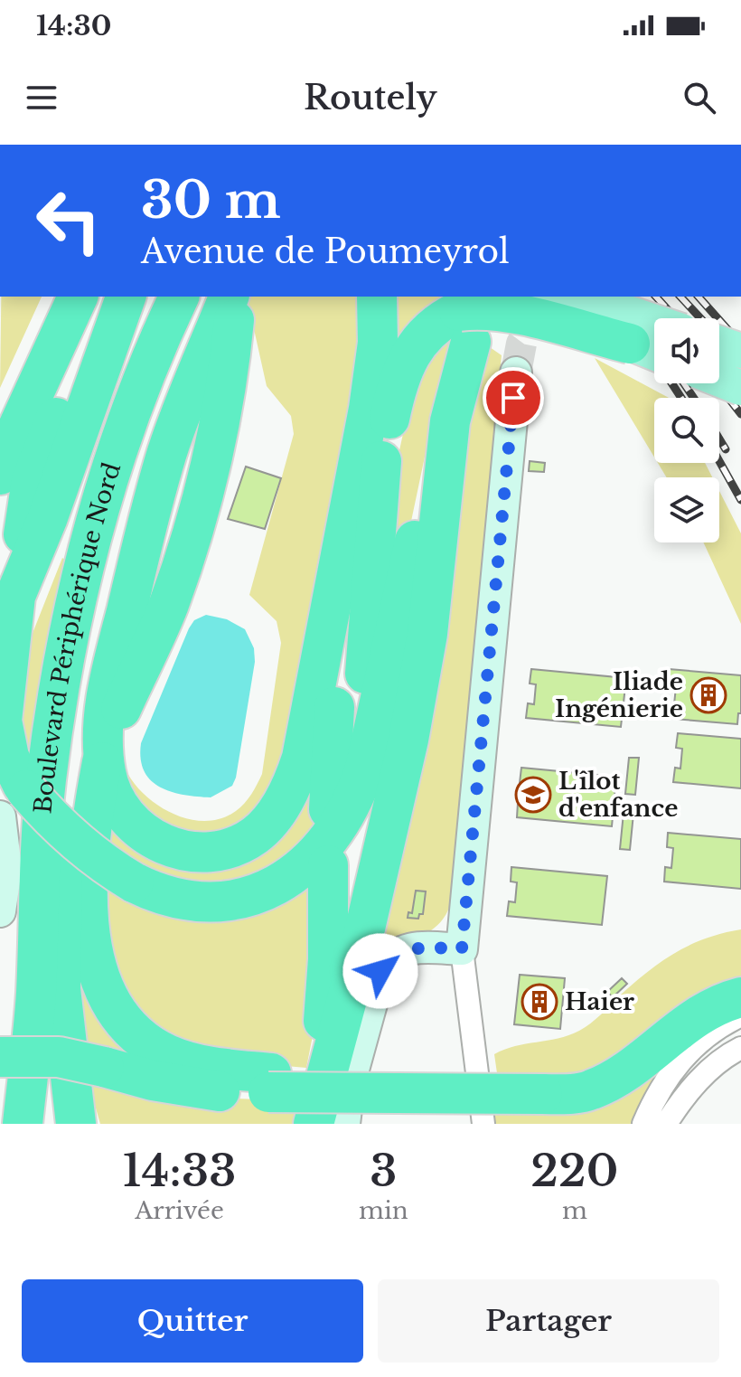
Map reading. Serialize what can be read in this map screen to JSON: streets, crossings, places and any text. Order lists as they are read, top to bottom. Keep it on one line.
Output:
{"streets":{"highway":["Boulevard Périphérique Nord"]},"places":{"building":["Iliade Ingénierie","Haier"],"school or university":["L'îlot d'enfance"]},"page":{"status":"14:30","header":"Routely","turn":["30 m","Avenue de Poumeyrol"],"eta":["14:33","Arrivée","3","min","220","m"],"buttons":["Quitter","Partager"]}}
